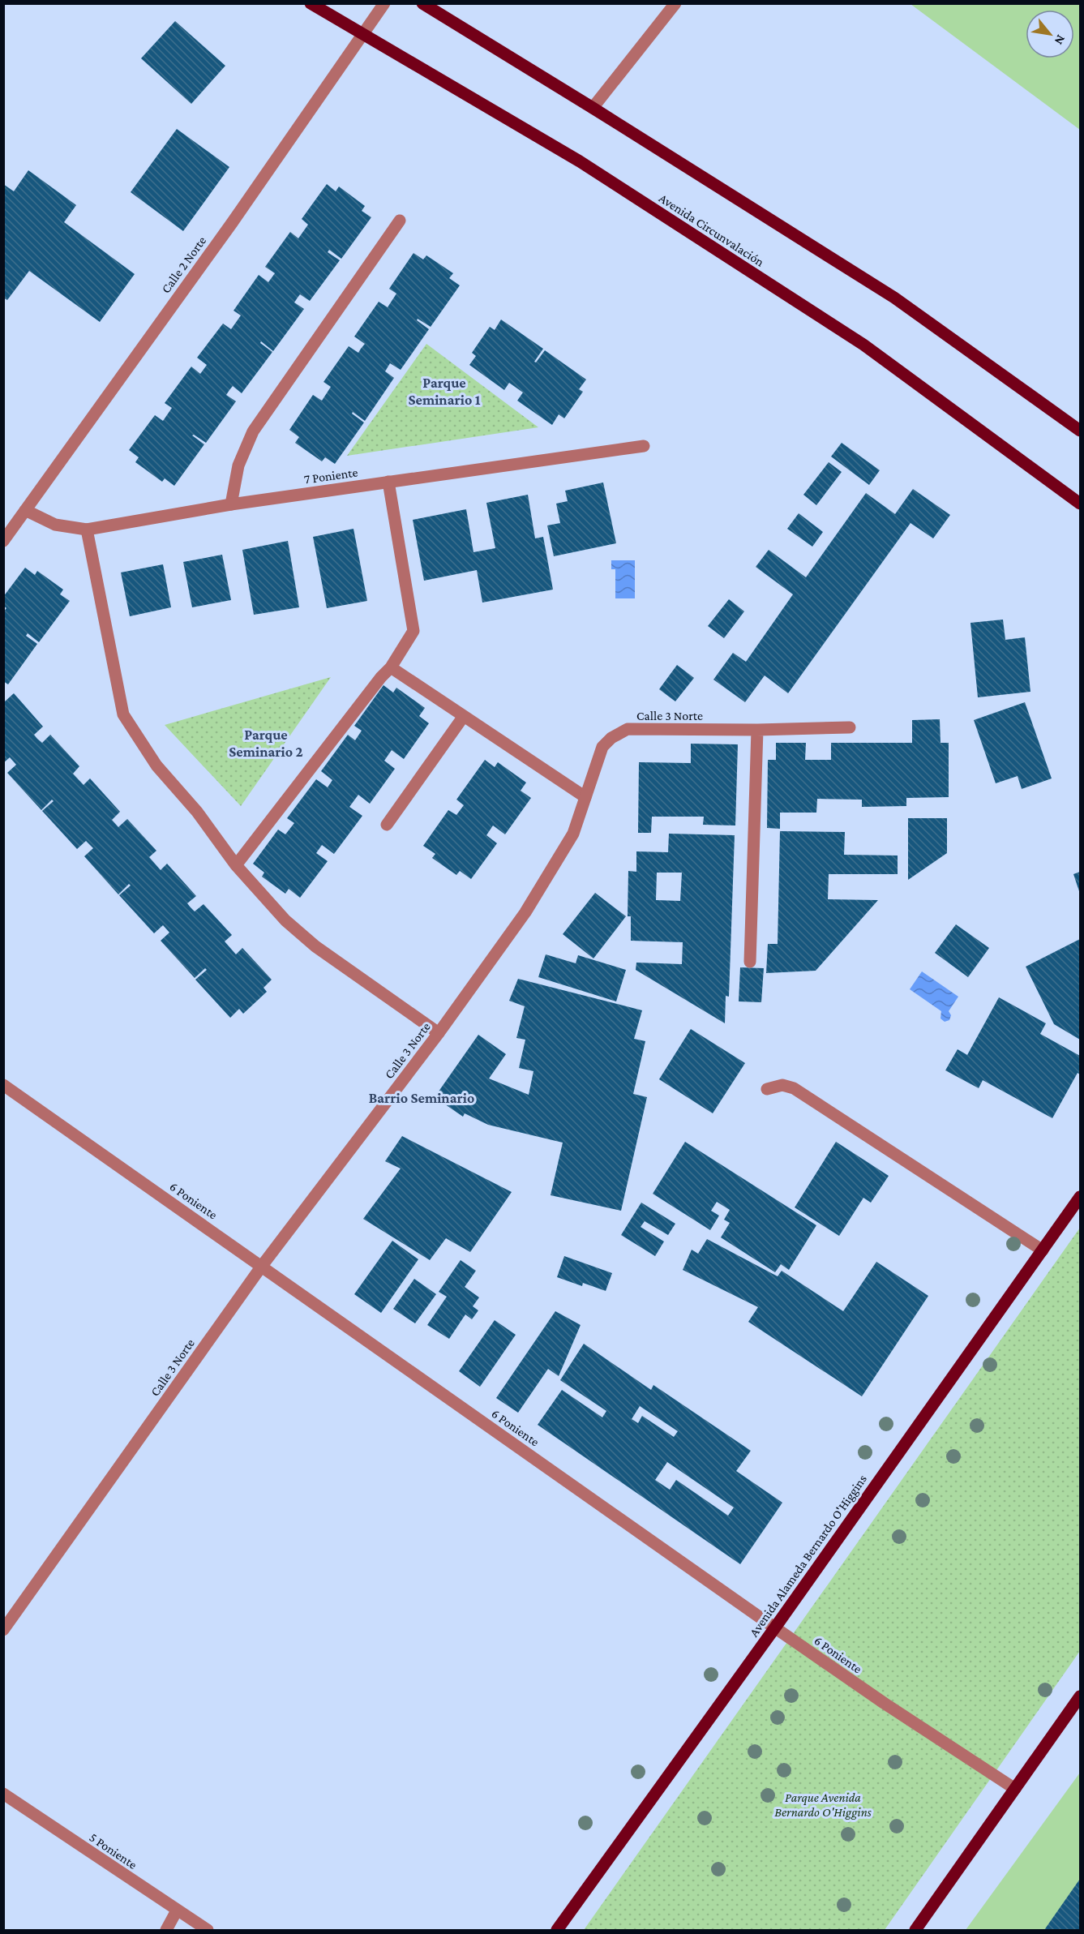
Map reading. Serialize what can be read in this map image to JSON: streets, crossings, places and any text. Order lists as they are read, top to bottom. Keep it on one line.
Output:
{"streets":{"main road":["Avenida Circunvalación","Avenida Alameda Bernardo O'Higgins"],"street":["Calle 2 Norte","7 Poniente","Calle 3 Norte","6 Poniente","5 Poniente"]},"crossings":[["Avenida Circunvalación","Calle 2 Norte"],["Calle 2 Norte","7 Poniente"],["Calle 3 Norte","6 Poniente"],["6 Poniente","Avenida Alameda Bernardo O'Higgins"]],"districts":["Parque Seminario 1","Parque Seminario 2","Barrio Seminario"],"parks":["Parque Avenida Bernardo O'Higgins"],"north":"bottom right"}
